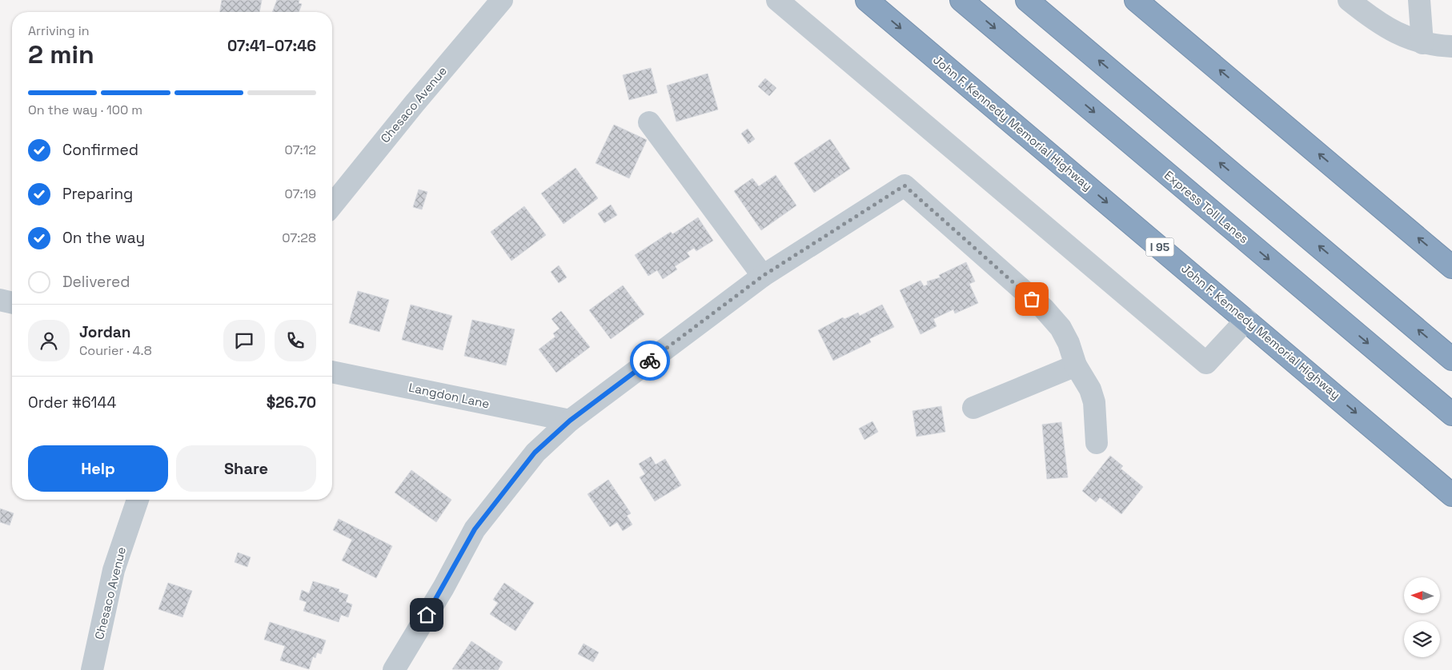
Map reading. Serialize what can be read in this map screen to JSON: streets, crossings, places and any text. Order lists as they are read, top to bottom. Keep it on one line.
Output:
{"streets":{"highway":["John F. Kennedy Memorial Highway","Express Toll Lanes","I 95"],"street":["Chesaco Avenue","Langdon Lane"]},"north":"left","page":{"heading":["2 min","Arriving in","07:41–07:46"],"panel":["Jordan","Courier · 4.8","Order #6144","$26.70"],"bar":"On the way · 100 m","list":[["Confirmed","07:12"],["Preparing","07:19"],["On the way","07:28"],"Delivered"],"buttons":["Help","Share"]}}
